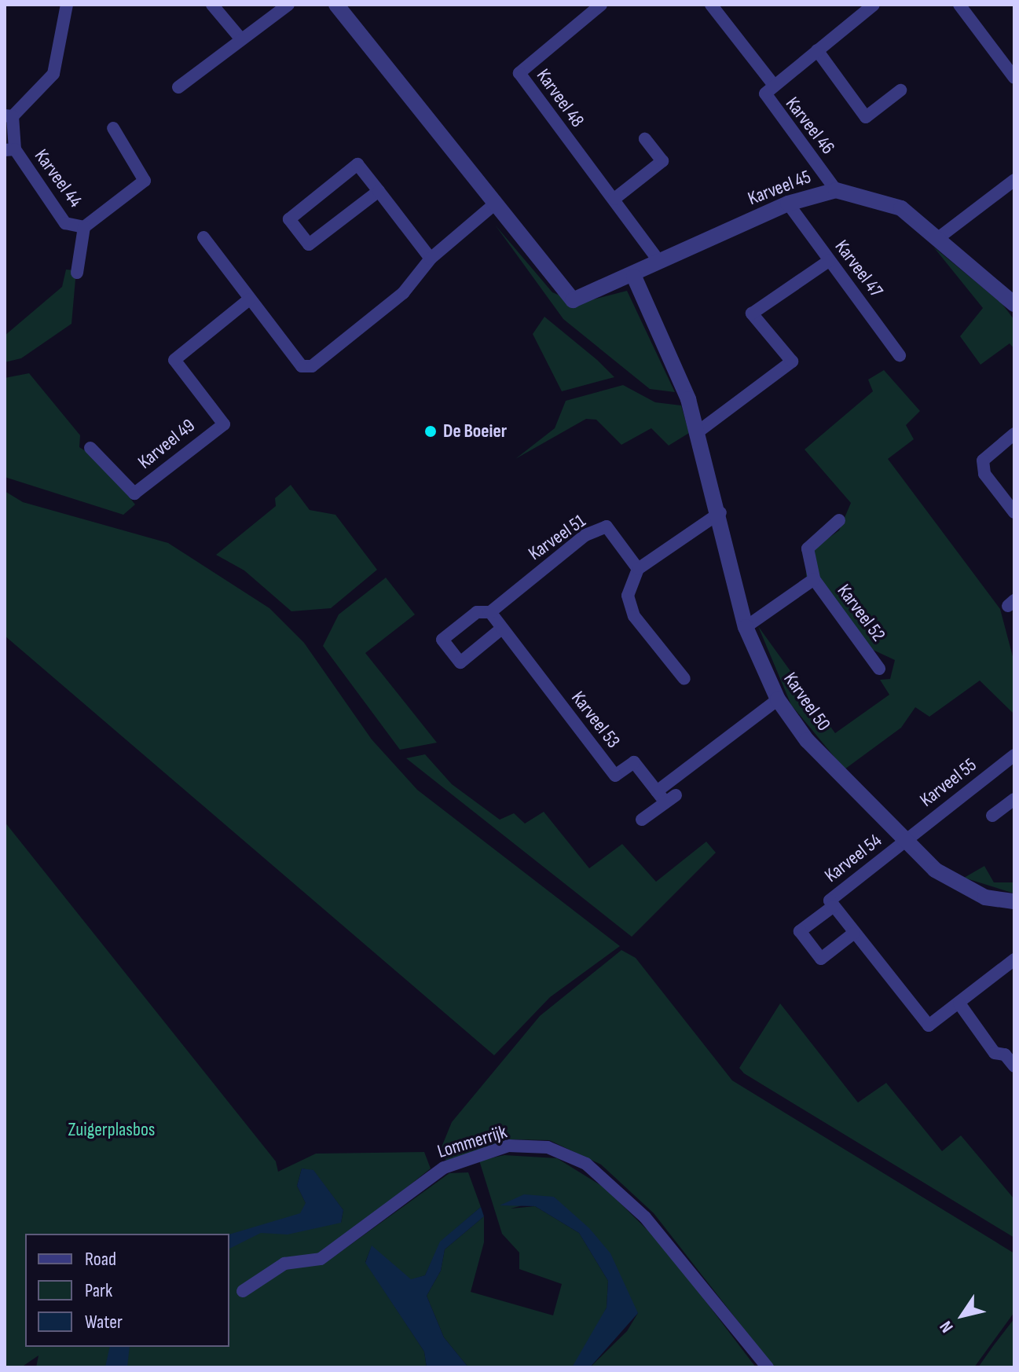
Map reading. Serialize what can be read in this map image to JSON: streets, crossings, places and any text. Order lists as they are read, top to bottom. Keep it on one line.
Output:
{"streets":{"street":["Karveel 48","Karveel 46","Karveel 44","Karveel 45","Karveel 47","Karveel 49","Karveel 51","Karveel 52","Karveel 50","Karveel 53","Karveel 55","Karveel 54","Lommerrijk"]},"crossings":[["Karveel 48","Karveel 45"],["Karveel 46","Karveel 45"],["Karveel 45","Karveel 47"],["Karveel 45","Karveel 50"],["Karveel 51","Karveel 53"],["Karveel 52","Karveel 50"],["Karveel 50","Karveel 55"],["Karveel 50","Karveel 54"],["Karveel 55","Karveel 54"]],"parks":["Zuigerplasbos"],"places":["De Boeier"],"legend":["Road","Park","Water"],"north":"bottom left"}
